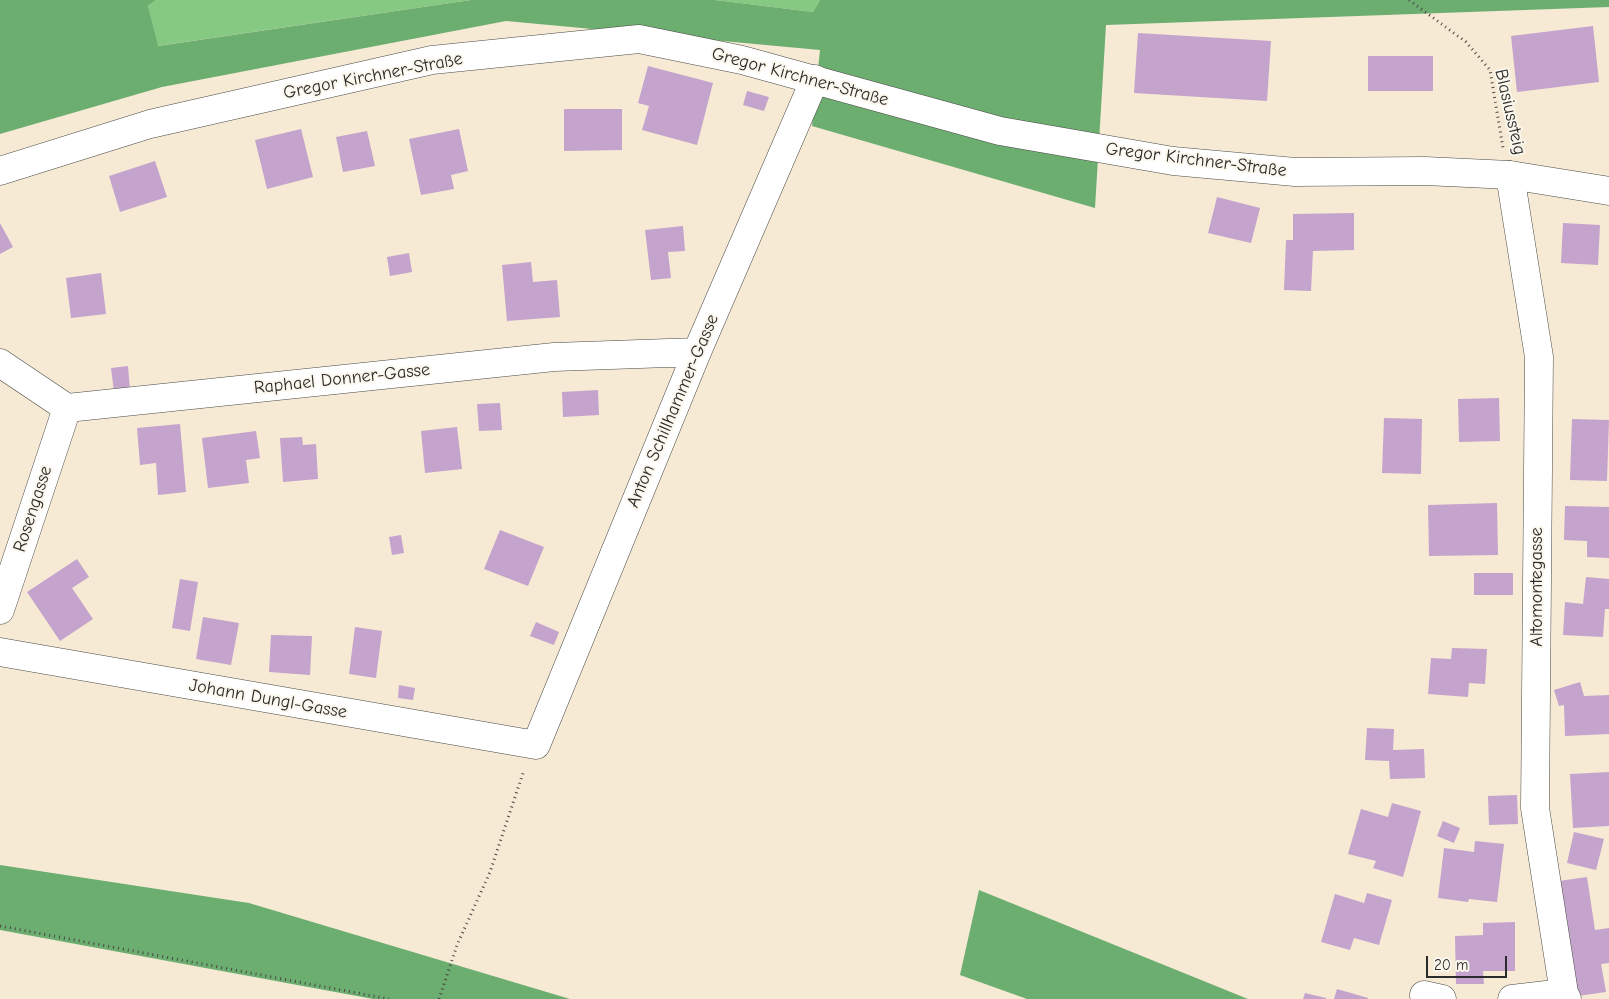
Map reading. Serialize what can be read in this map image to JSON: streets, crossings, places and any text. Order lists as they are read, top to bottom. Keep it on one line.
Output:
{"streets":{"street":["Gregor Kirchner-Straße","Raphael Donner-Gasse","Anton Schillhammer-Gasse","Rosengasse","Altomontegasse","Johann Dungl-Gasse"],"path":["Blasiussteig"]},"crossings":[["Gregor Kirchner-Straße","Blasiussteig"],["Gregor Kirchner-Straße","Anton Schillhammer-Gasse"],["Gregor Kirchner-Straße","Altomontegasse"],["Blasiussteig","Altomontegasse"],["Raphael Donner-Gasse","Anton Schillhammer-Gasse"],["Raphael Donner-Gasse","Rosengasse"],["Anton Schillhammer-Gasse","Johann Dungl-Gasse"]],"scale_bar":"20 m"}
